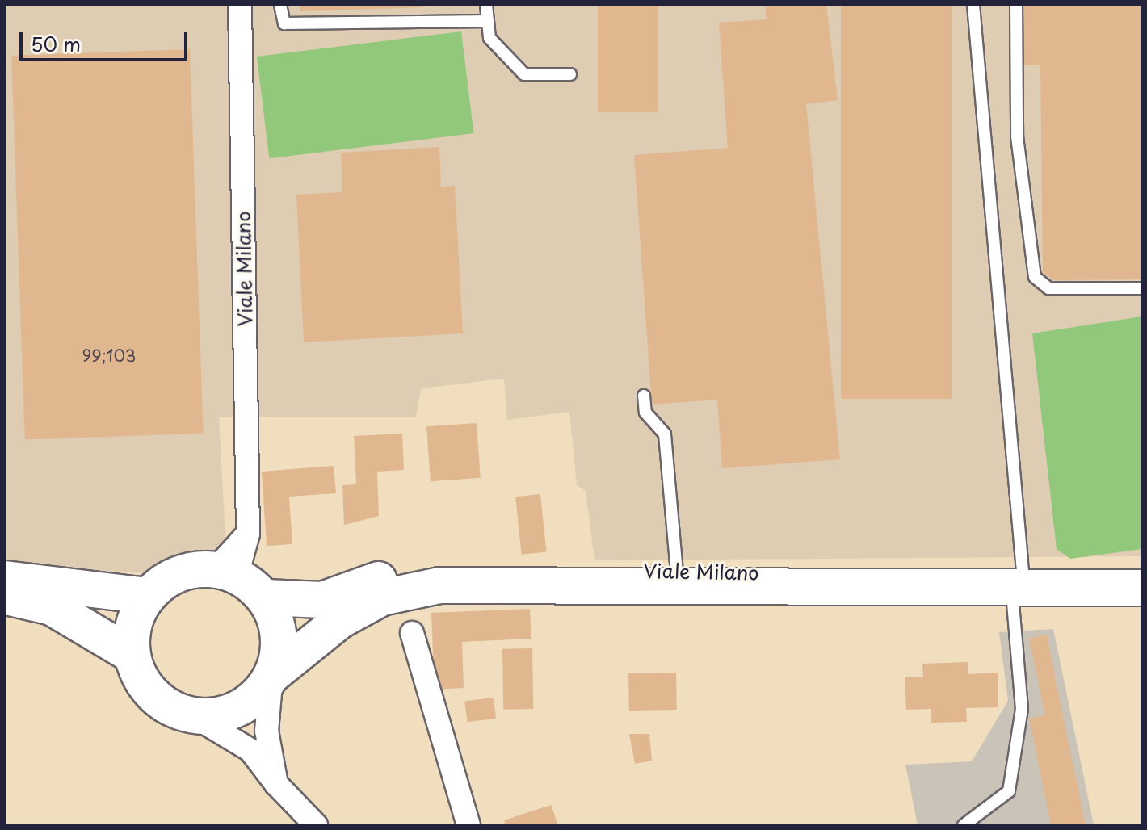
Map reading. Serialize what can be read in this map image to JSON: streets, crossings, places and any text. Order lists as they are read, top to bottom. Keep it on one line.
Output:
{"streets":{"main road":["Viale Milano"]},"house_numbers":["99;103"],"scale_bar":"50 m"}
